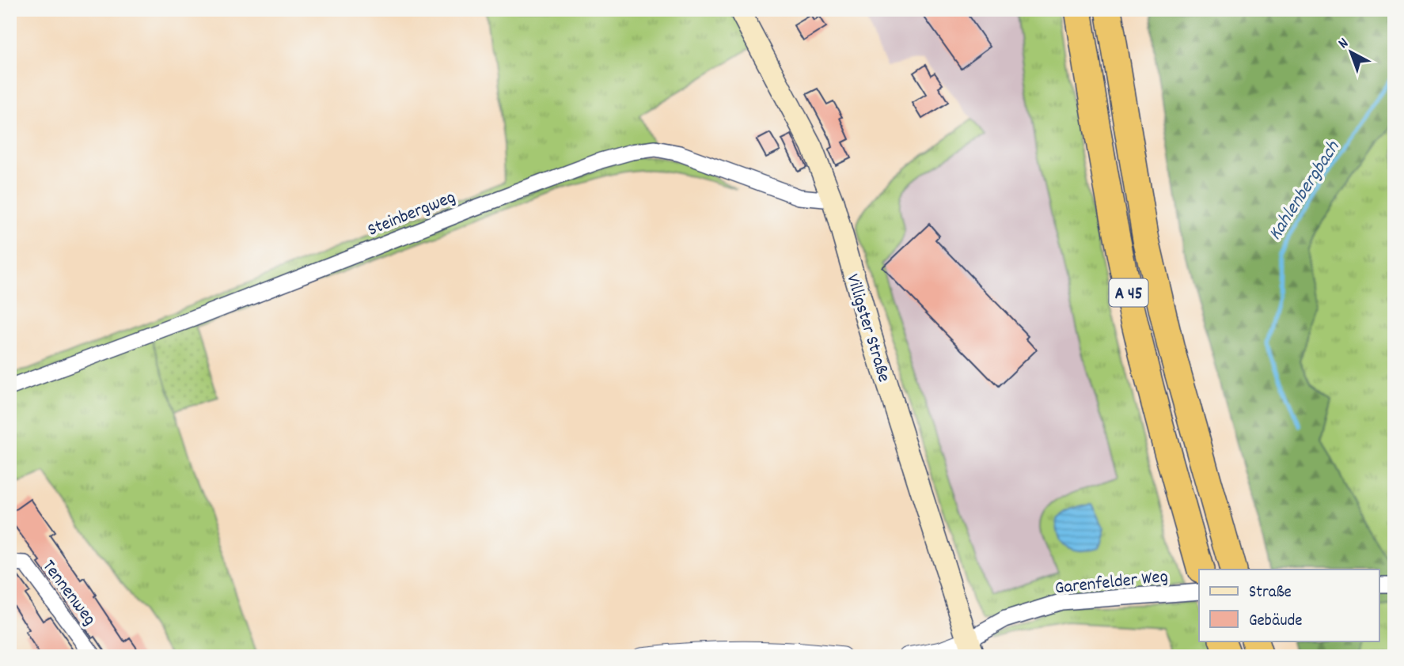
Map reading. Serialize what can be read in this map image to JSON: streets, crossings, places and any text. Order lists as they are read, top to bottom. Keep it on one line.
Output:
{"streets":{"highway":["A 45"],"main road":["Villigster Straße"],"street":["Steinbergweg","Garenfelder Weg","Tennenweg"]},"crossings":[["Steinbergweg","Villigster Straße"],["Villigster Straße","Garenfelder Weg"]],"water":["Kahlenbergbach"],"legend":["Straße","Gebäude"],"north":"top left"}
